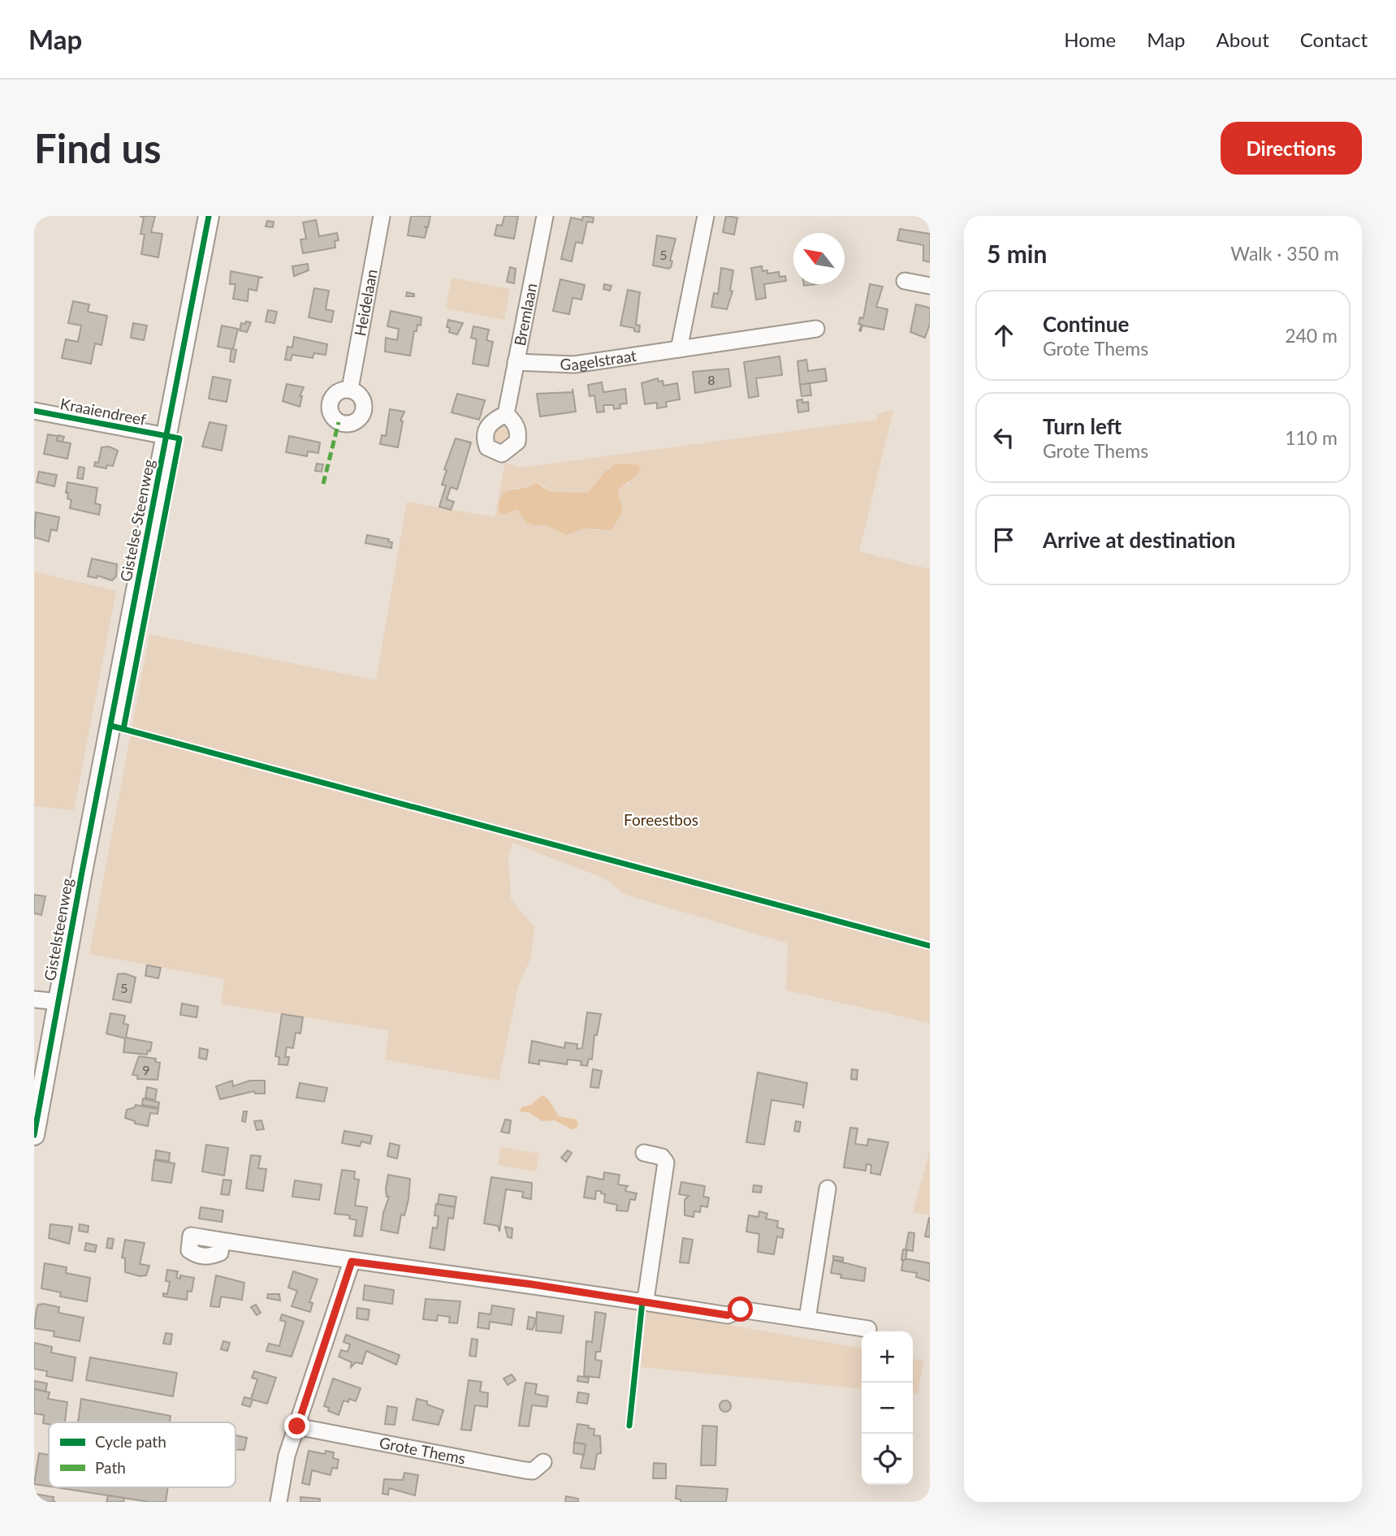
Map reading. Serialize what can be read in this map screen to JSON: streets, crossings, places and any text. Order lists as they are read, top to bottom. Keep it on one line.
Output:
{"streets":{"main road":["Gistelse Steenweg","Gistelsteenweg"],"street":["Heidelaan","Bremlaan","Gagelstraat","Kraaiendreef","Grote Thems"]},"crossings":[["Bremlaan","Gagelstraat"],["Kraaiendreef","Gistelse Steenweg"],["Gistelse Steenweg","Gistelsteenweg"]],"parks":["Foreestbos"],"house_numbers":["5","8","5","9"],"legend":["Cycle path","Path"],"north":"top left","page":{"header":"Map","nav":["Home","Map","About","Contact"],"buttons":"Directions","title":"Find us","heading":["5 min","Walk · 350 m"],"list":[["Continue","Grote Thems","240 m"],["Turn left","Grote Thems","110 m"],"Arrive at destination"],"map_buttons":["+","−"]}}
